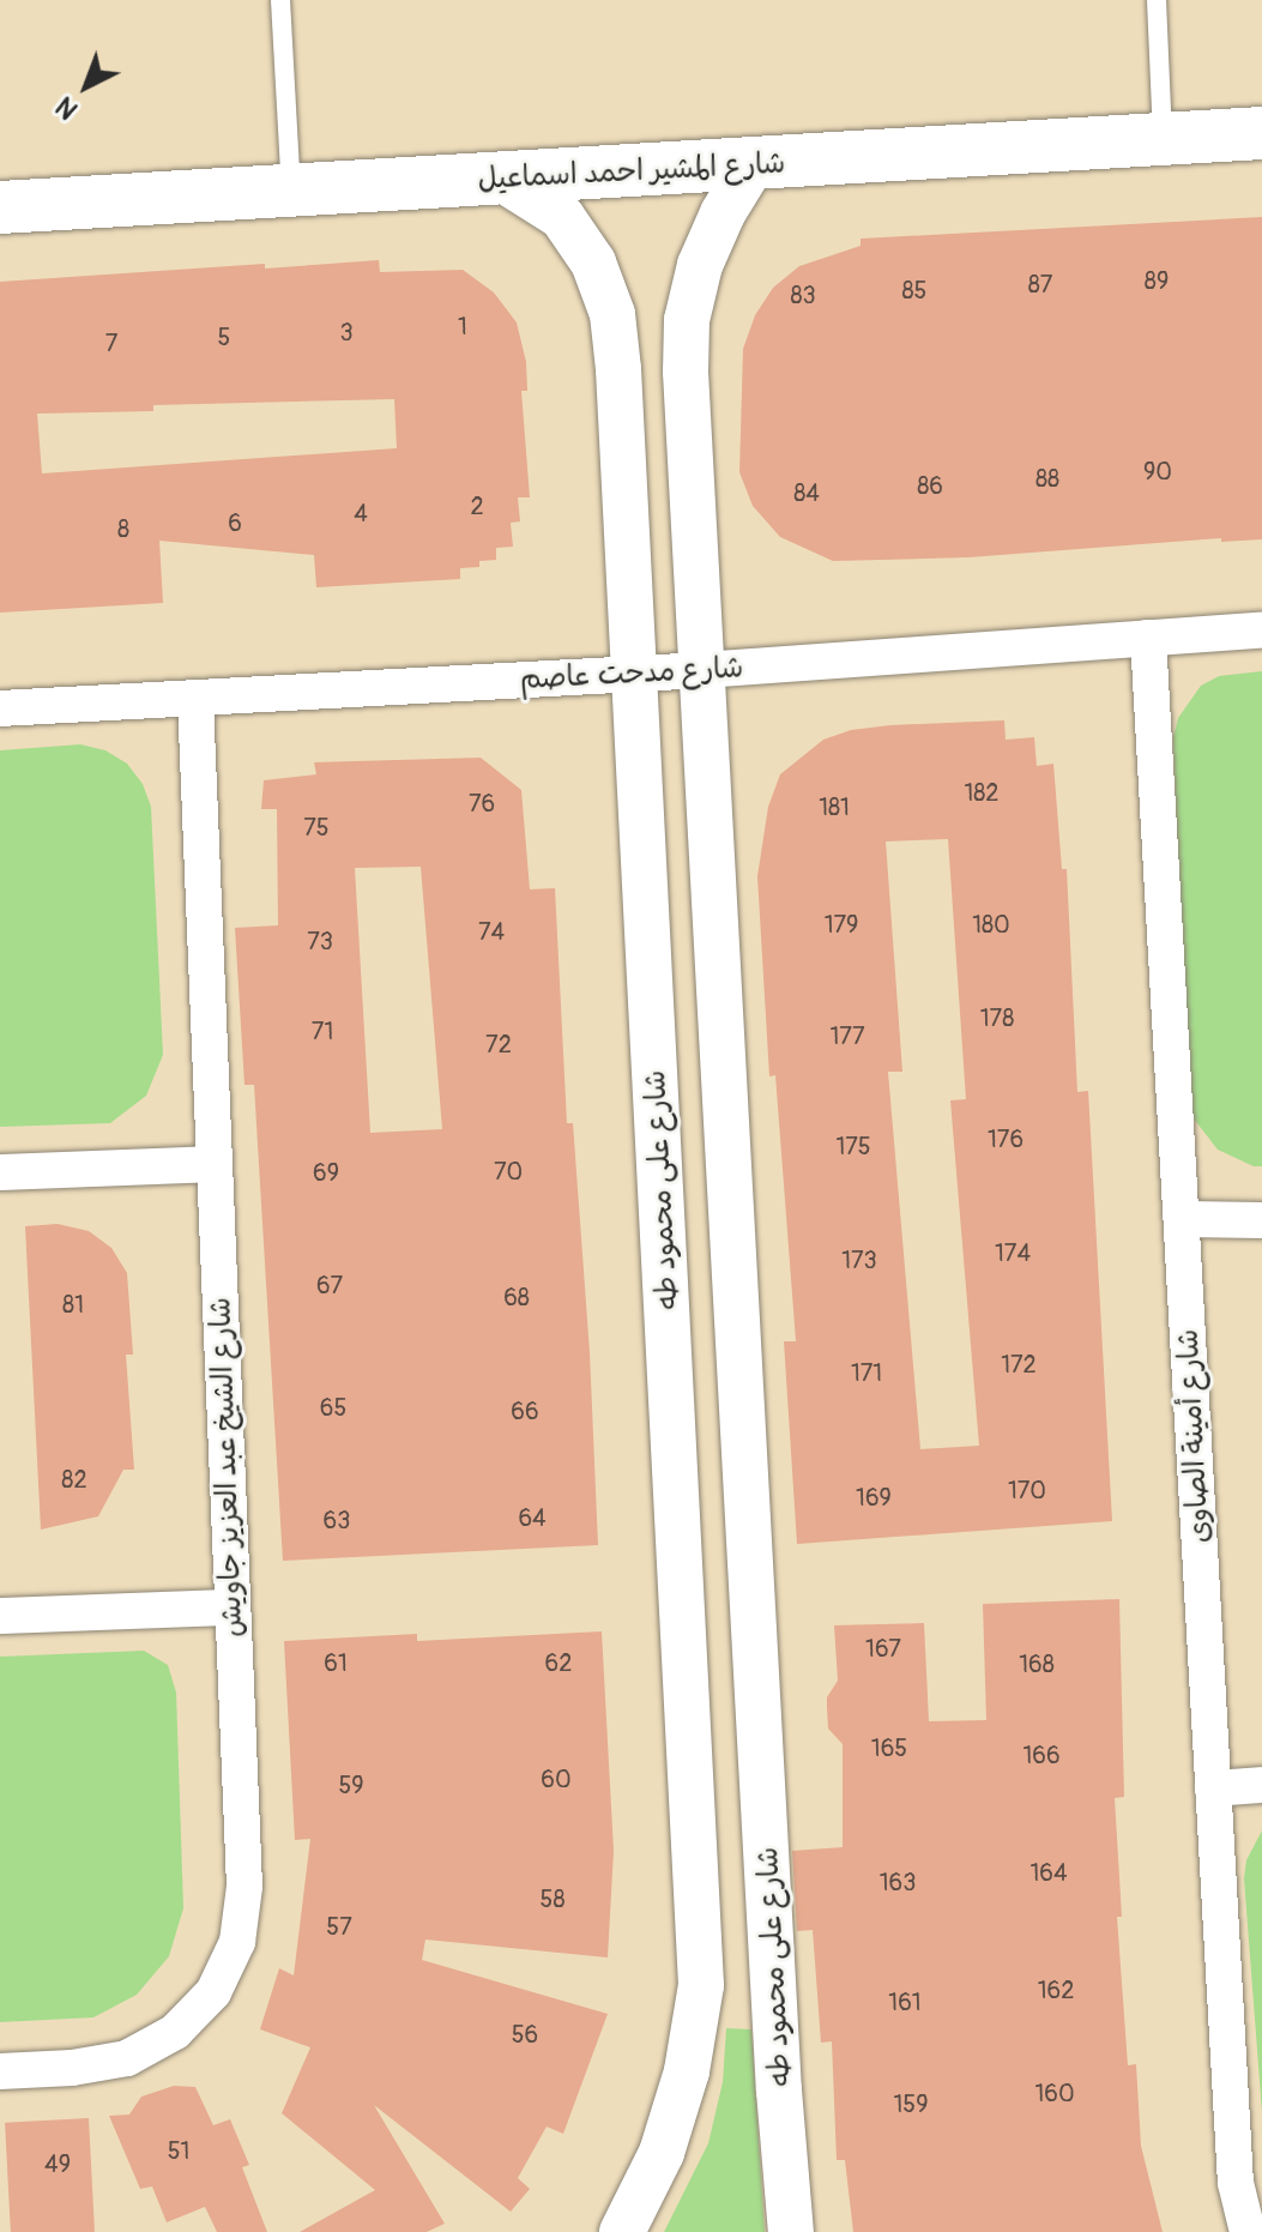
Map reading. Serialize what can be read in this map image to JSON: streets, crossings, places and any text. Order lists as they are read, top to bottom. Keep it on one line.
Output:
{"streets":{"main road":["شارع المشير احمد اسماعيل"],"street":["شارع مدحت عاصم","شارع على محمود طه","شارع أمينة الصاوى","شارع الشيخ عبد العزيز جاويش"]},"crossings":[["شارع المشير احمد اسماعيل","شارع على محمود طه"],["شارع مدحت عاصم","شارع على محمود طه"],["شارع مدحت عاصم","شارع أمينة الصاوى"],["شارع مدحت عاصم","شارع الشيخ عبد العزيز جاويش"]],"house_numbers":["89","87","85","83","1","3","5","7","90","88","86","84","2","4","6","8","182","76","181","75","179","180","74","73","178","71","177","72","176","175","70","69","174","173","67","68","81","172","171","65","66","82","170","169","64","63","167","61","62","168","165","166","60","59","164","163","58","57","162","161","56","160","159","51","49"],"north":"bottom left"}
